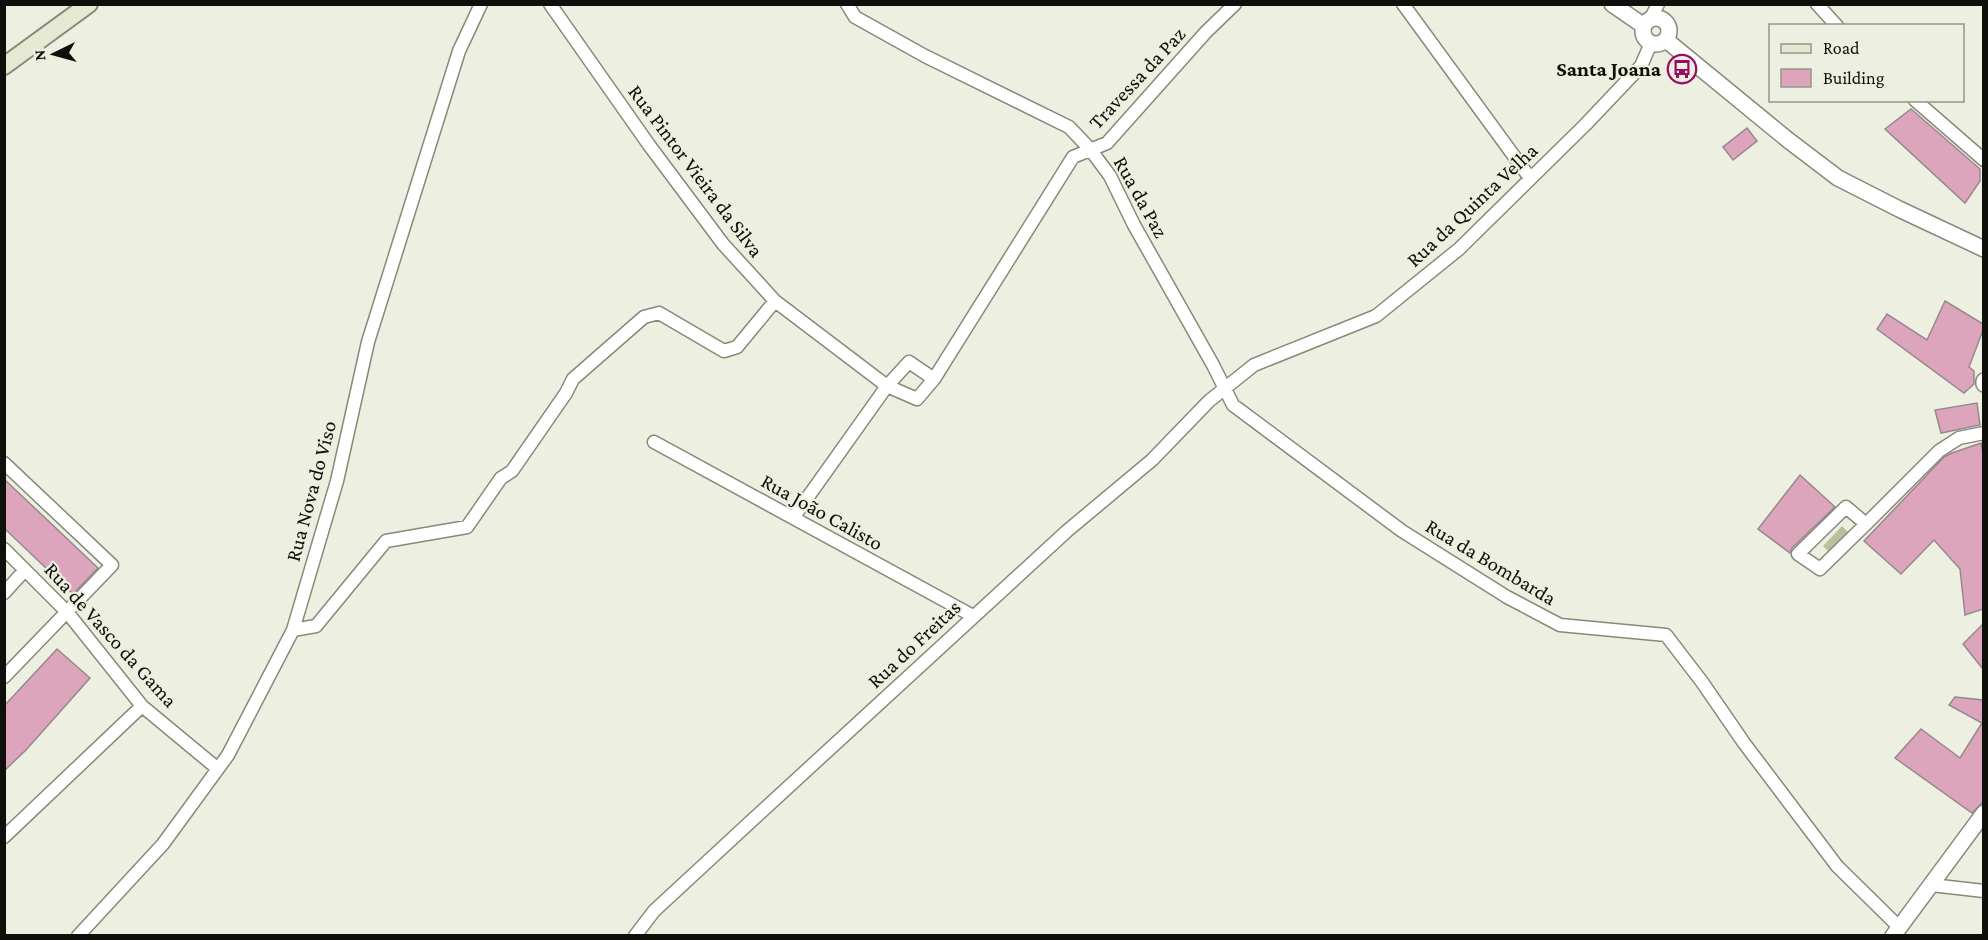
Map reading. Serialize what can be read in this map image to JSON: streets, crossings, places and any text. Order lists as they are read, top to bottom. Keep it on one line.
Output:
{"streets":{"street":["Travessa da Paz","Rua Pintor Vieira da Silva","Rua da Paz","Rua da Quinta Velha","Rua Nova do Viso","Rua João Calisto","Rua da Bombarda","Rua de Vasco da Gama","Rua do Freitas"]},"crossings":[["Travessa da Paz","Rua Pintor Vieira da Silva"],["Travessa da Paz","Rua da Paz"],["Rua da Paz","Rua da Quinta Velha"],["Rua da Paz","Rua da Bombarda"],["Rua da Paz","Rua do Freitas"],["Rua da Quinta Velha","Rua da Bombarda"],["Rua da Quinta Velha","Rua do Freitas"],["Rua Nova do Viso","Rua de Vasco da Gama"],["Rua João Calisto","Rua do Freitas"],["Rua da Bombarda","Rua do Freitas"]],"places":{"bus stop":["Santa Joana"]},"legend":["Road","Building"],"north":"left"}
